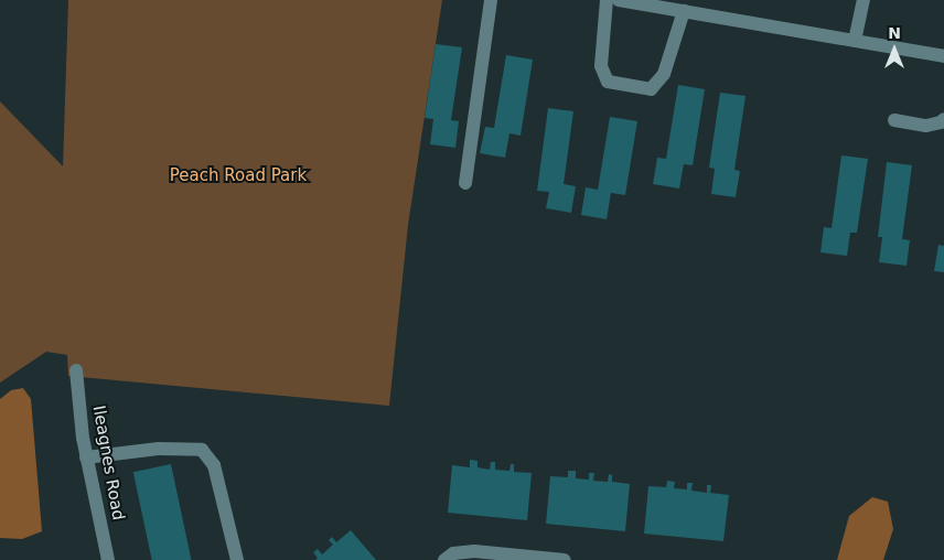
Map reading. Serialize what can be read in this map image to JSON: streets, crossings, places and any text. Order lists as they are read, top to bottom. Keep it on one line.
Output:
{"streets":{"street":["Ileagnes Road"]},"parks":["Peach Road Park"],"north":"top"}
